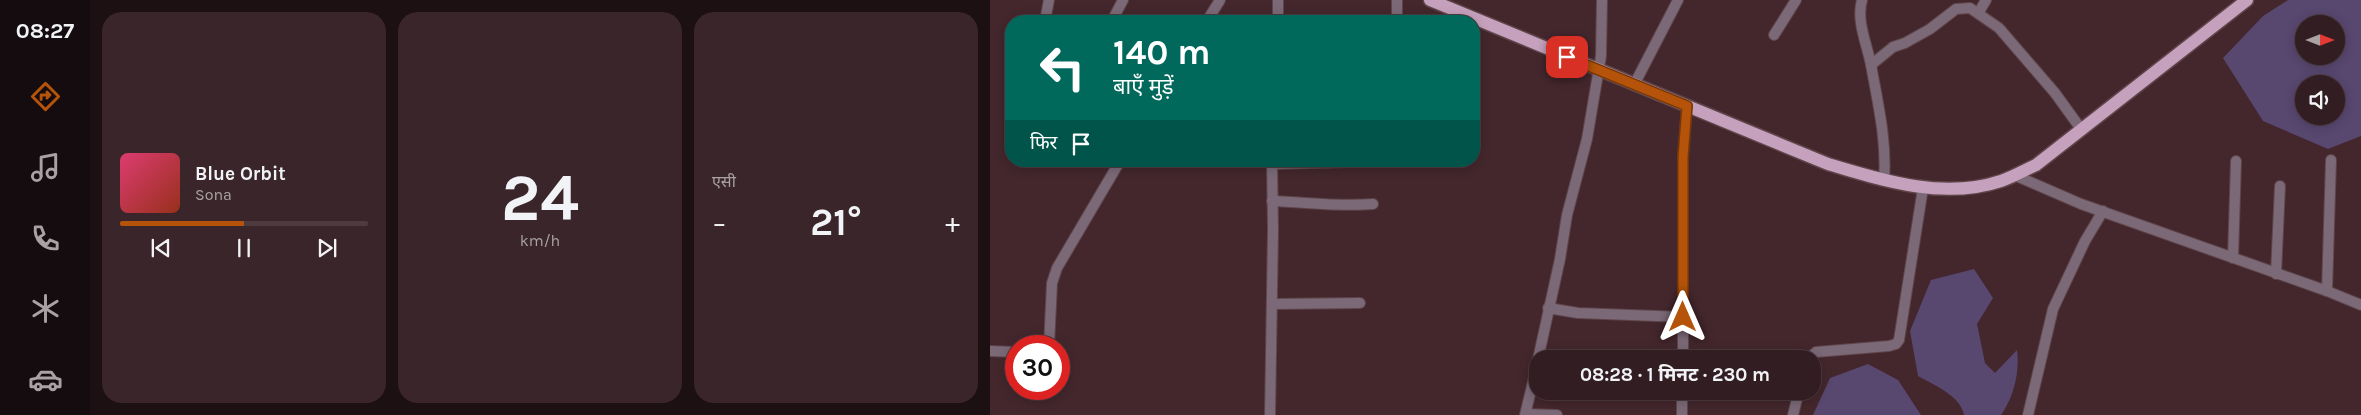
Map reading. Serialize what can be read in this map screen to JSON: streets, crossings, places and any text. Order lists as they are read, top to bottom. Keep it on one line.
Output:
{"north":"right","page":{"tabs":"08:27","tile":[["24","km/h"],"एसी"],"turn":["140 m","बाएँ मुड़ें"],"then":"फिर","song":["Blue Orbit","Sona"],"heat":["−","21°","+"],"limit":"30","trip":"08:28 · 1 मिनट · 230 m"}}
